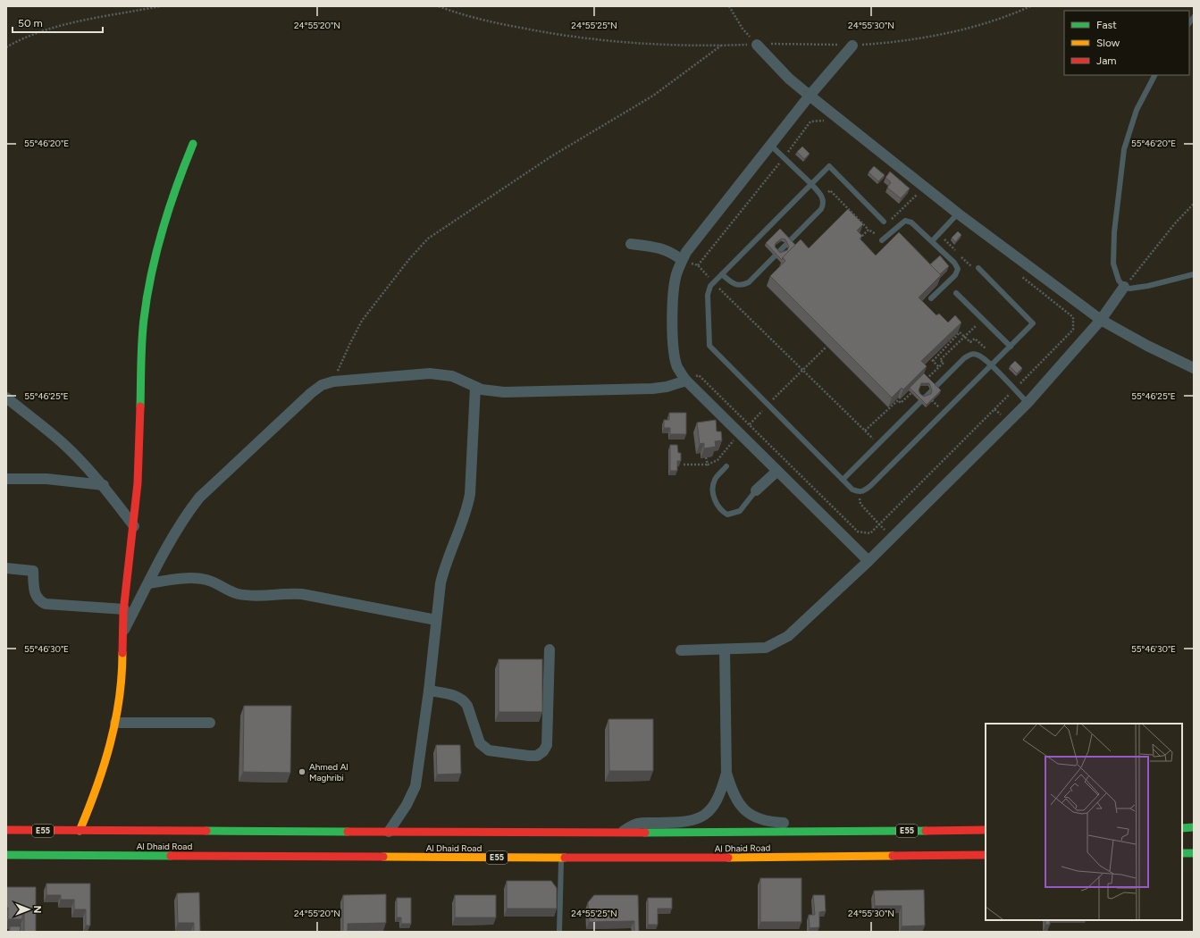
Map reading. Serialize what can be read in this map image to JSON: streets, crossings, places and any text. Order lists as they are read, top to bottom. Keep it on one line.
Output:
{"streets":{"main road":["E55","Al Dhaid Road"]},"crossings":[["E55","Al Dhaid Road"]],"places":["Ahmed Al Maghribi"],"legend":["Fast","Slow","Jam"],"scale_bar":"50 m","north":"right","coordinates":["24°55'20\"N","24°55'25\"N","24°55'30\"N","55°46'20\"E","55°46'25\"E","55°46'30\"E"]}
